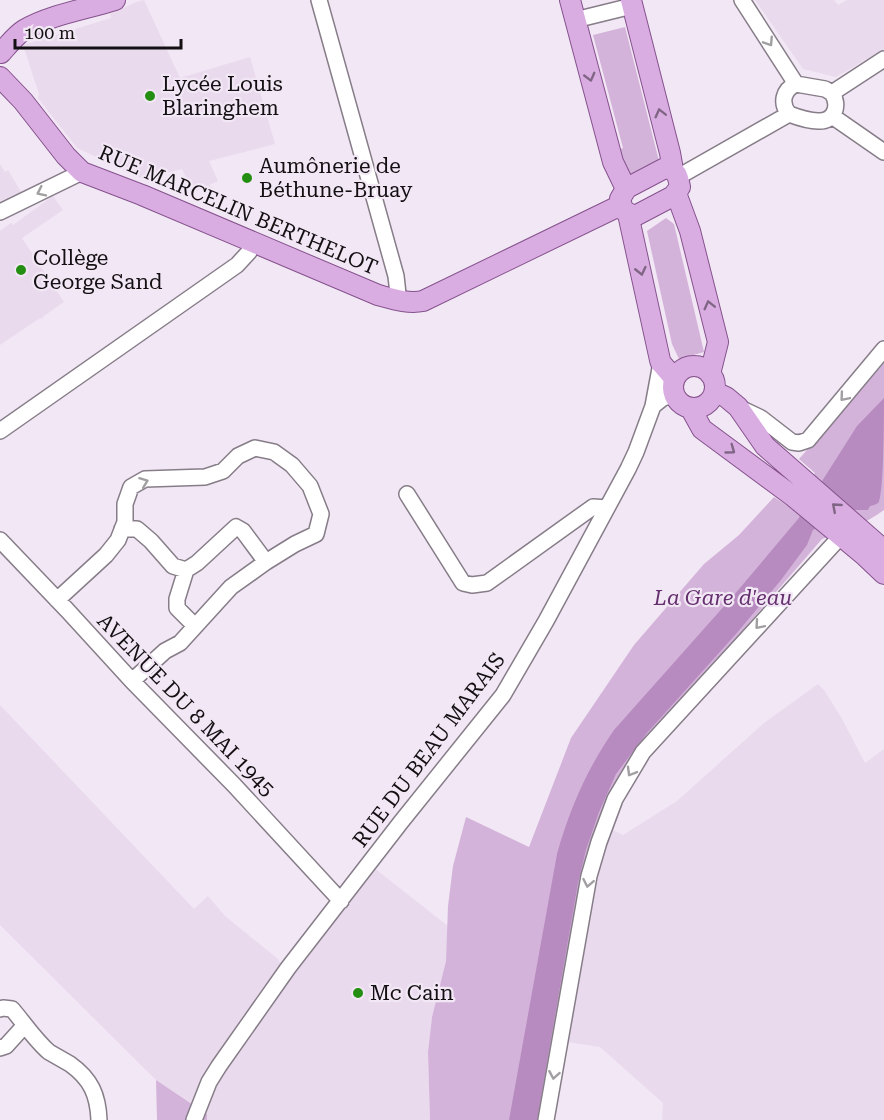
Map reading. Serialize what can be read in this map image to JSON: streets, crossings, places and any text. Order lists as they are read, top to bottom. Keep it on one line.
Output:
{"streets":{"main road":["RUE MARCELIN BERTHELOT"],"street":["AVENUE DU 8 MAI 1945","RUE DU BEAU MARAIS"]},"crossings":[["AVENUE DU 8 MAI 1945","RUE DU BEAU MARAIS"]],"parks":["La Gare d'eau"],"places":["Lycée Louis Blaringhem","Aumônerie de Béthune-Bruay","Collège George Sand","Mc Cain"],"scale_bar":"100 m"}
